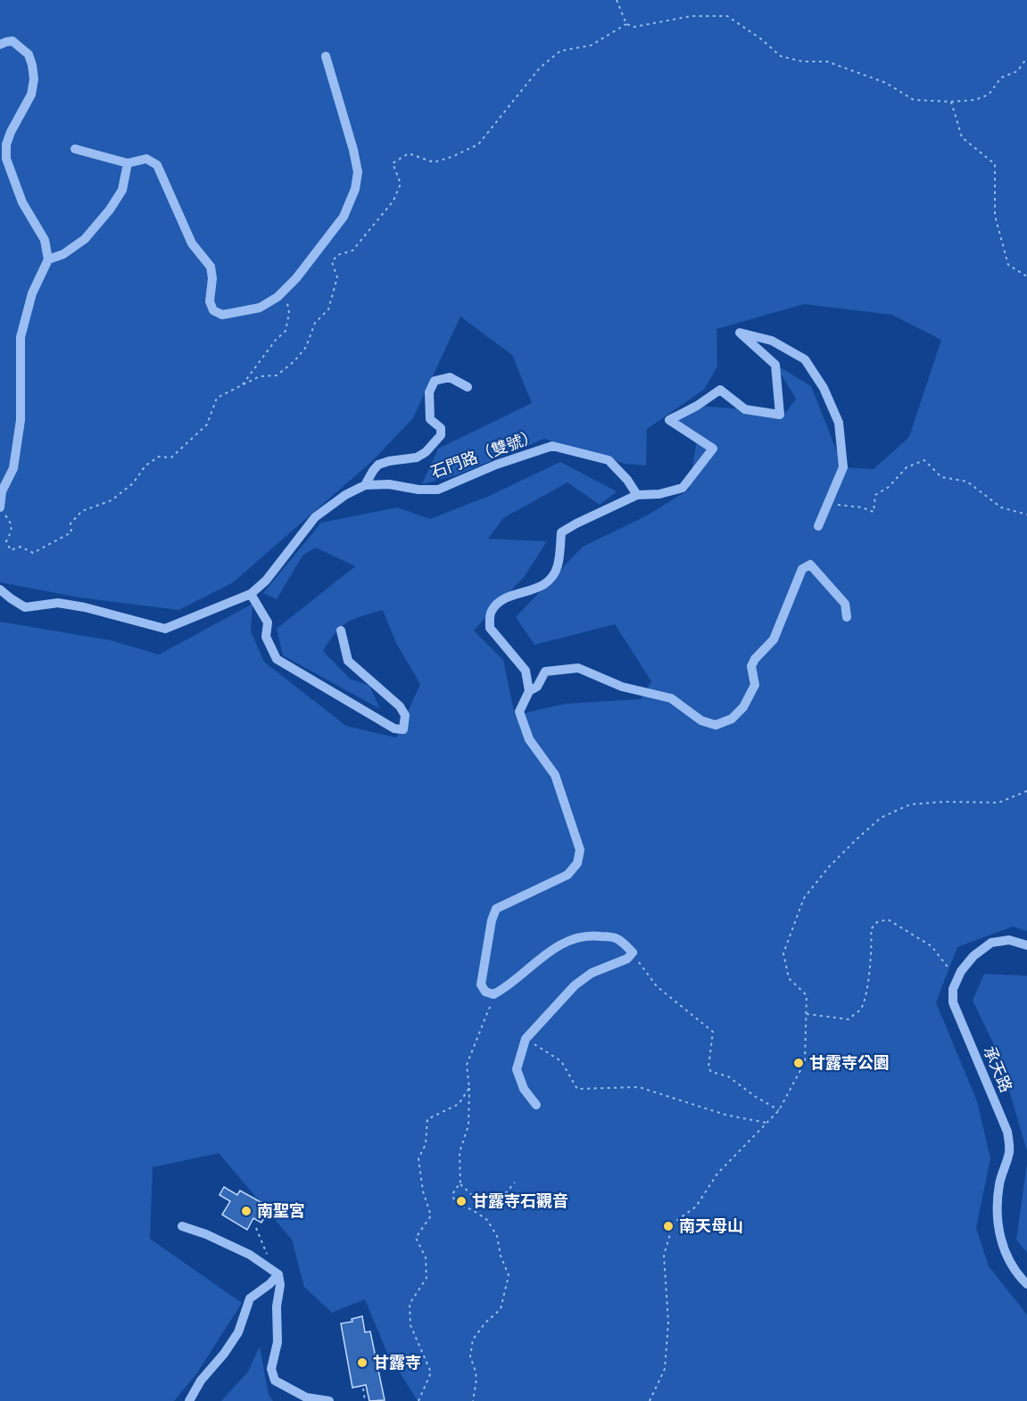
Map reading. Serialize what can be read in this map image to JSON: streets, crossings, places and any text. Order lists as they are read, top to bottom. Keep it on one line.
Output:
{"streets":{"street":["石門路（雙號）","承天路"]},"places":["甘露寺公園","甘露寺石觀音","南聖宮","南天母山","甘露寺"]}
